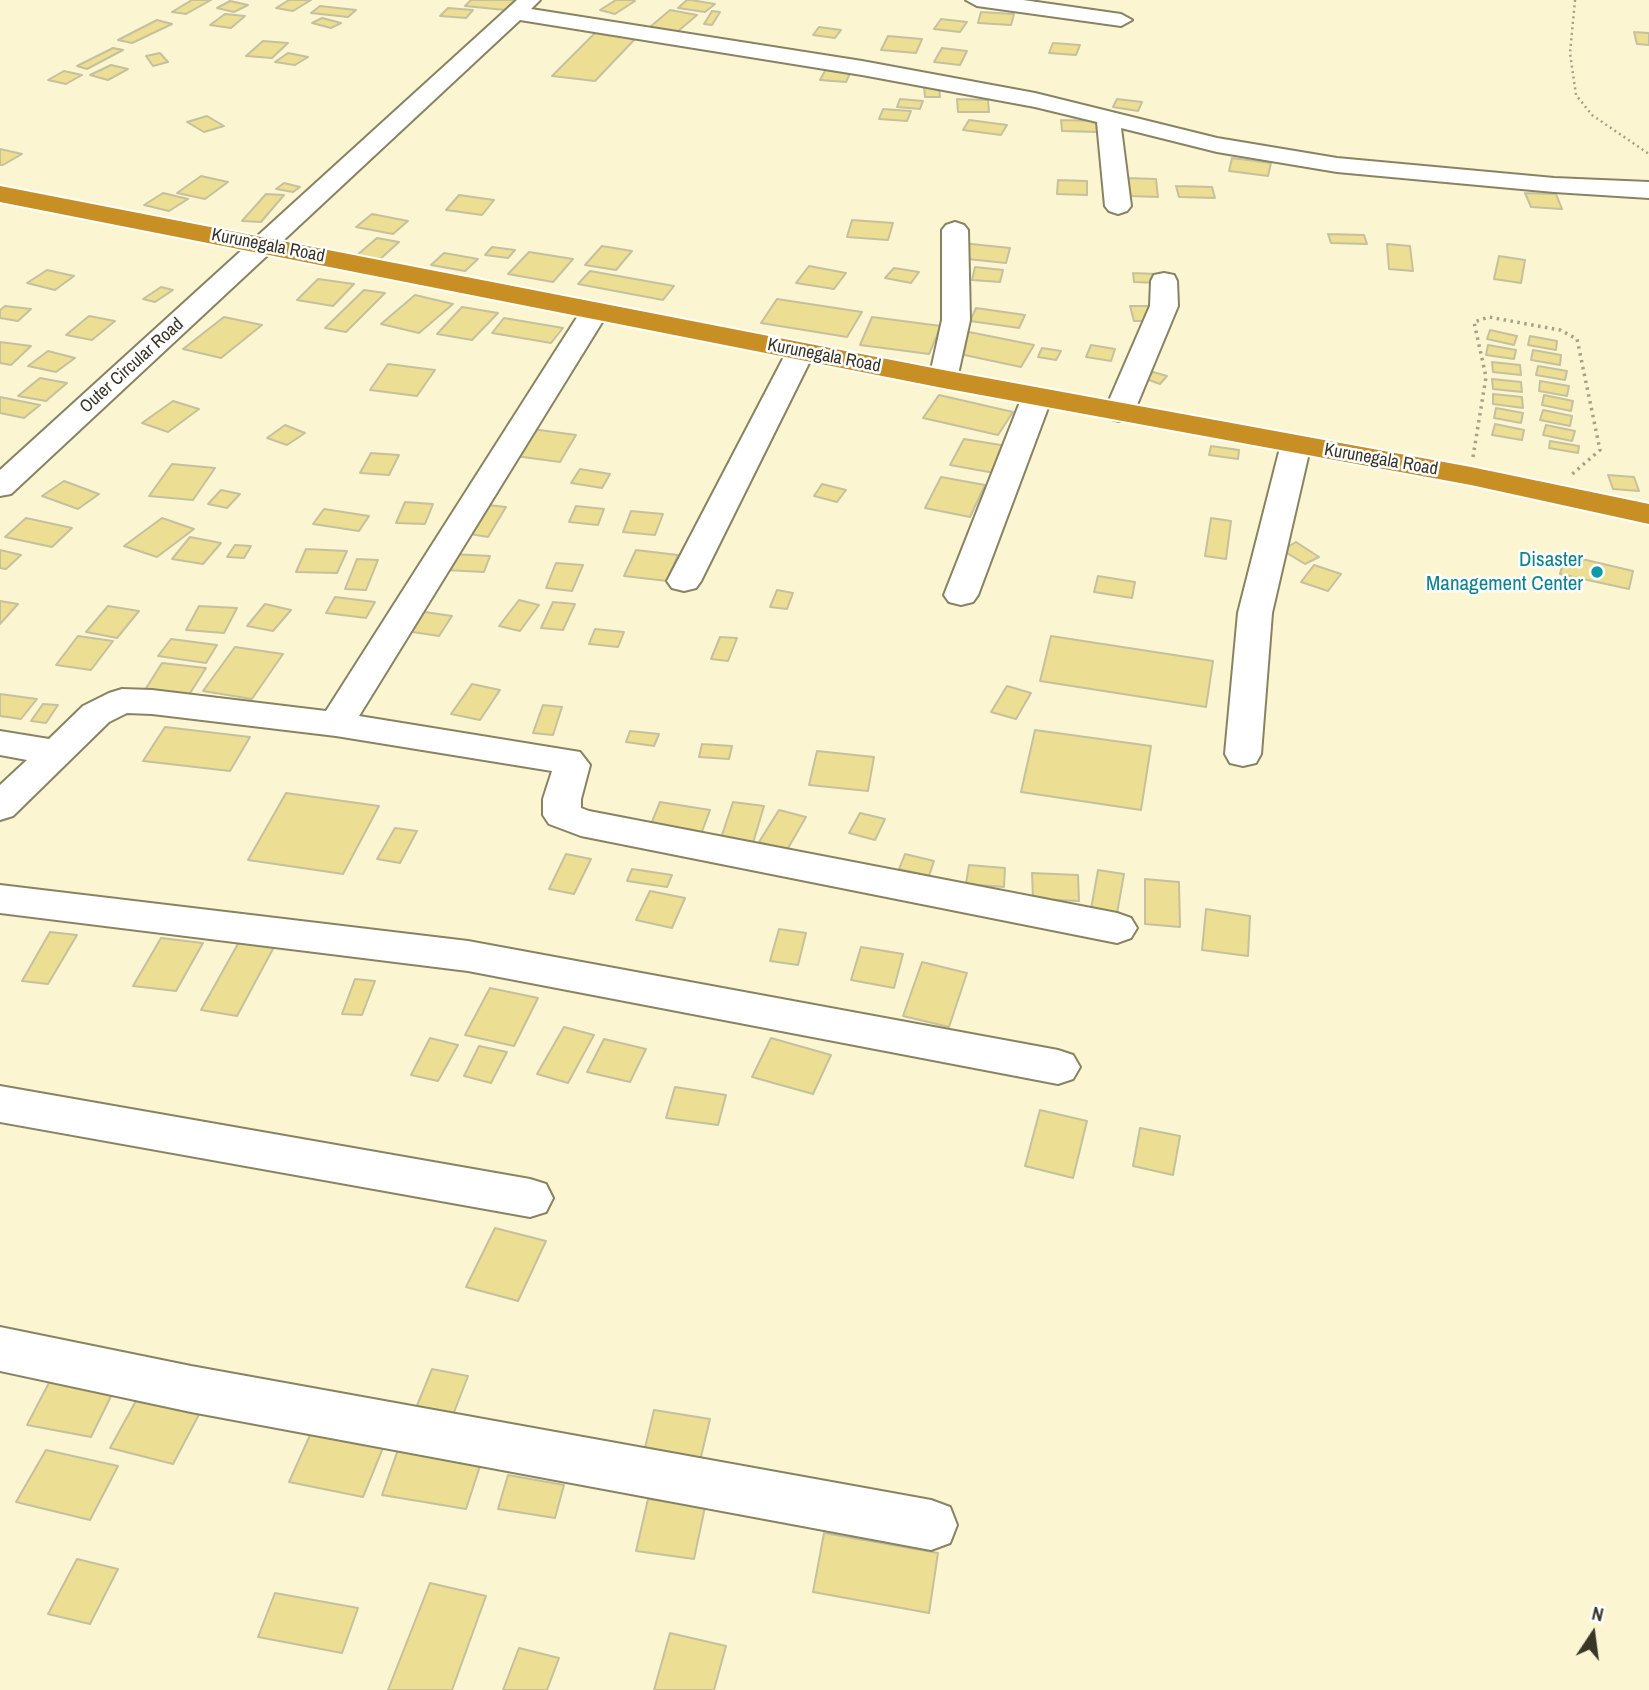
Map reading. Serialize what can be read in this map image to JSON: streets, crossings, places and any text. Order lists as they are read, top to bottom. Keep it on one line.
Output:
{"streets":{"highway":["Kurunegala Road"],"street":["Outer Circular Road"]},"crossings":[["Kurunegala Road","Outer Circular Road"]],"places":["Disaster Management Center"],"north":"top"}
